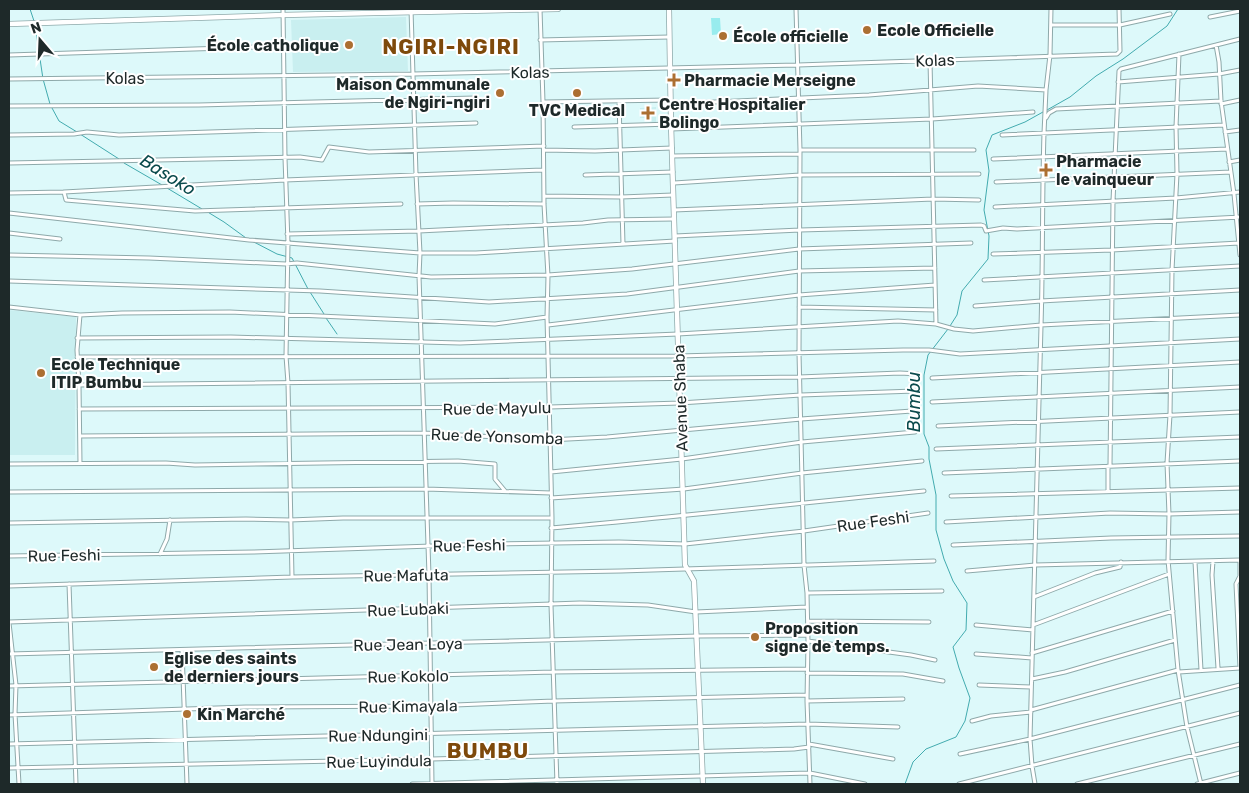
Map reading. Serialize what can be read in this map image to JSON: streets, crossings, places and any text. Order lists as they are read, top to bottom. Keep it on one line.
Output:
{"streets":{"street":["Kolas","Avenue Shaba","Rue de Mayulu","Rue de Yonsomba","Rue Feshi","Rue Mafuta","Rue Lubaki","Rue Jean Loya","Rue Kokolo","Rue Kimayala","Rue Ndungini","Rue Luyindula"]},"crossings":[["Kolas","Avenue Shaba"],["Avenue Shaba","Rue de Mayulu"],["Avenue Shaba","Rue de Yonsomba"],["Avenue Shaba","Rue Feshi"],["Avenue Shaba","Rue Mafuta"],["Avenue Shaba","Rue Lubaki"],["Avenue Shaba","Rue Jean Loya"],["Avenue Shaba","Rue Kokolo"],["Avenue Shaba","Rue Kimayala"],["Avenue Shaba","Rue Ndungini"],["Avenue Shaba","Rue Luyindula"]],"districts":["NGIRI-NGIRI","BUMBU"],"water":["Basoko","Bumbu"],"places":{"other":["Ecole Officielle","École officielle","École catholique","Maison Communale de Ngiri-ngiri","TVC Medical","Ecole Technique ITIP Bumbu","Proposition signe de temps.","Eglise des saints de derniers jours","Kin Marché"],"health":["Pharmacie Merseigne","Centre Hospitalier Bolingo","Pharmacie le vainqueur"]},"north":"top"}
